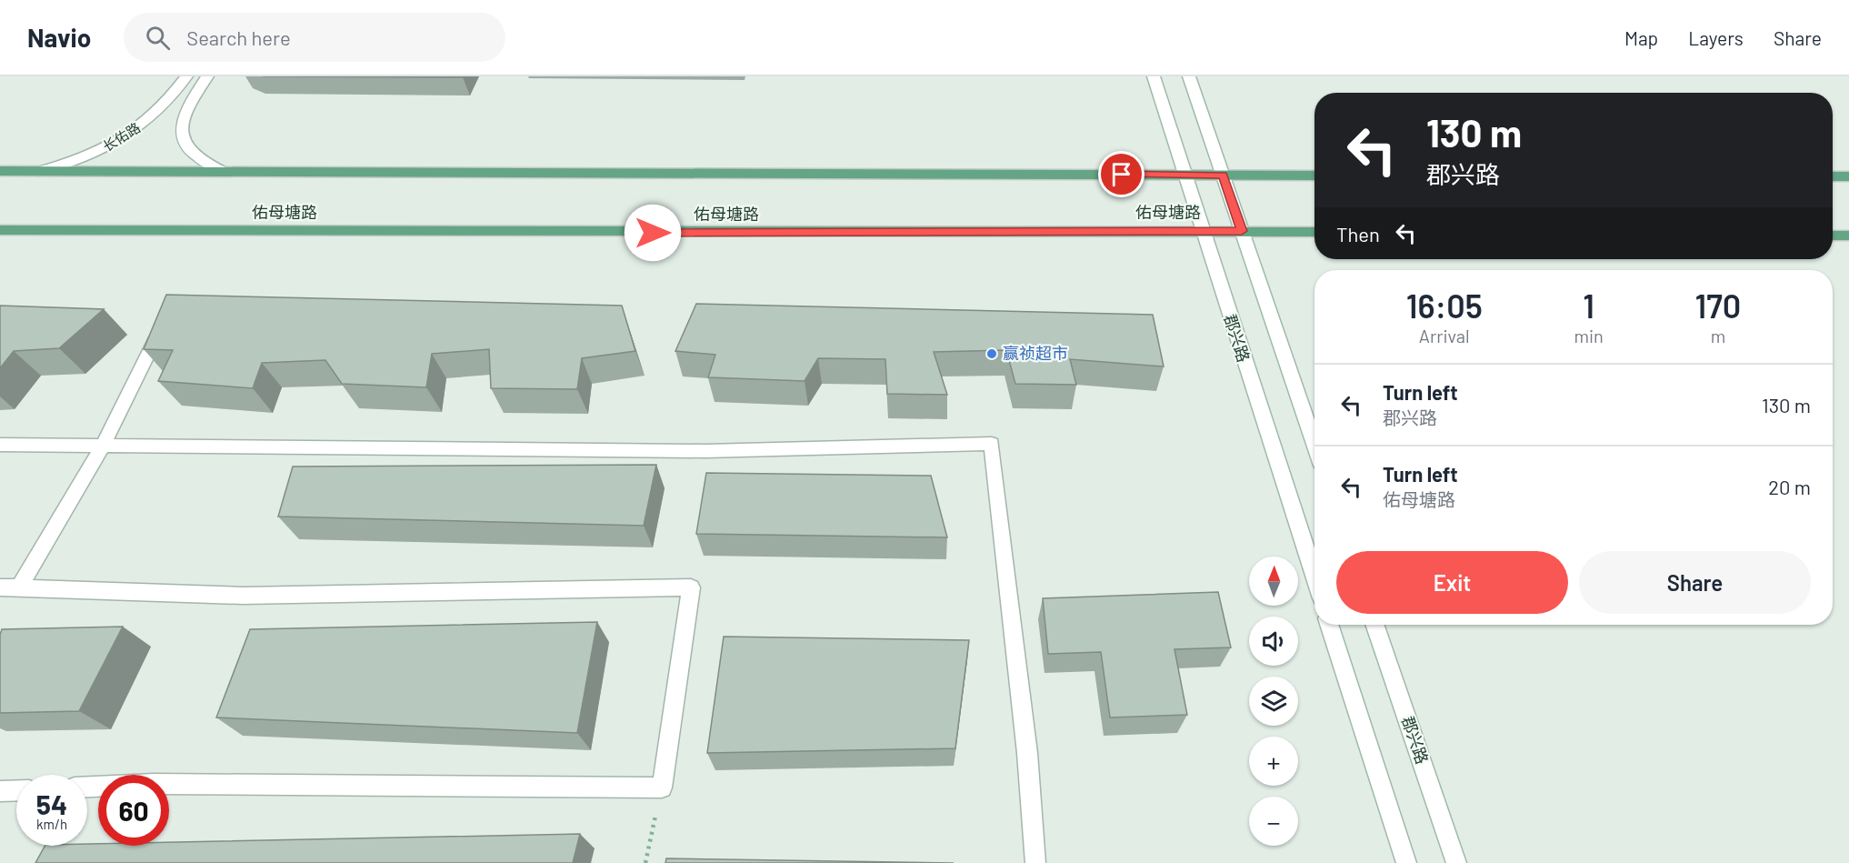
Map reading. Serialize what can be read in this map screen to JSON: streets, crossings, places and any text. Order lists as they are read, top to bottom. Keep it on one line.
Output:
{"streets":{"main road":["佑母塘路"],"street":["长佑路","郡兴路"]},"crossings":[["佑母塘路","郡兴路"]],"places":["赢祯超市"],"north":"top","page":{"header":"Navio","search":"Search here","nav":["Map","Layers","Share"],"turn":["130 m","郡兴路"],"then":"Then","eta":["16:05","Arrival","1","min","170","m"],"list":[{"name":"Turn left","note":"郡兴路","value":"130 m"},{"name":"Turn left","note":"佑母塘路","value":"20 m"}],"buttons":["Exit","Share"],"map_buttons":["+","−"],"speed":"54 km/h","limit":"60"}}
